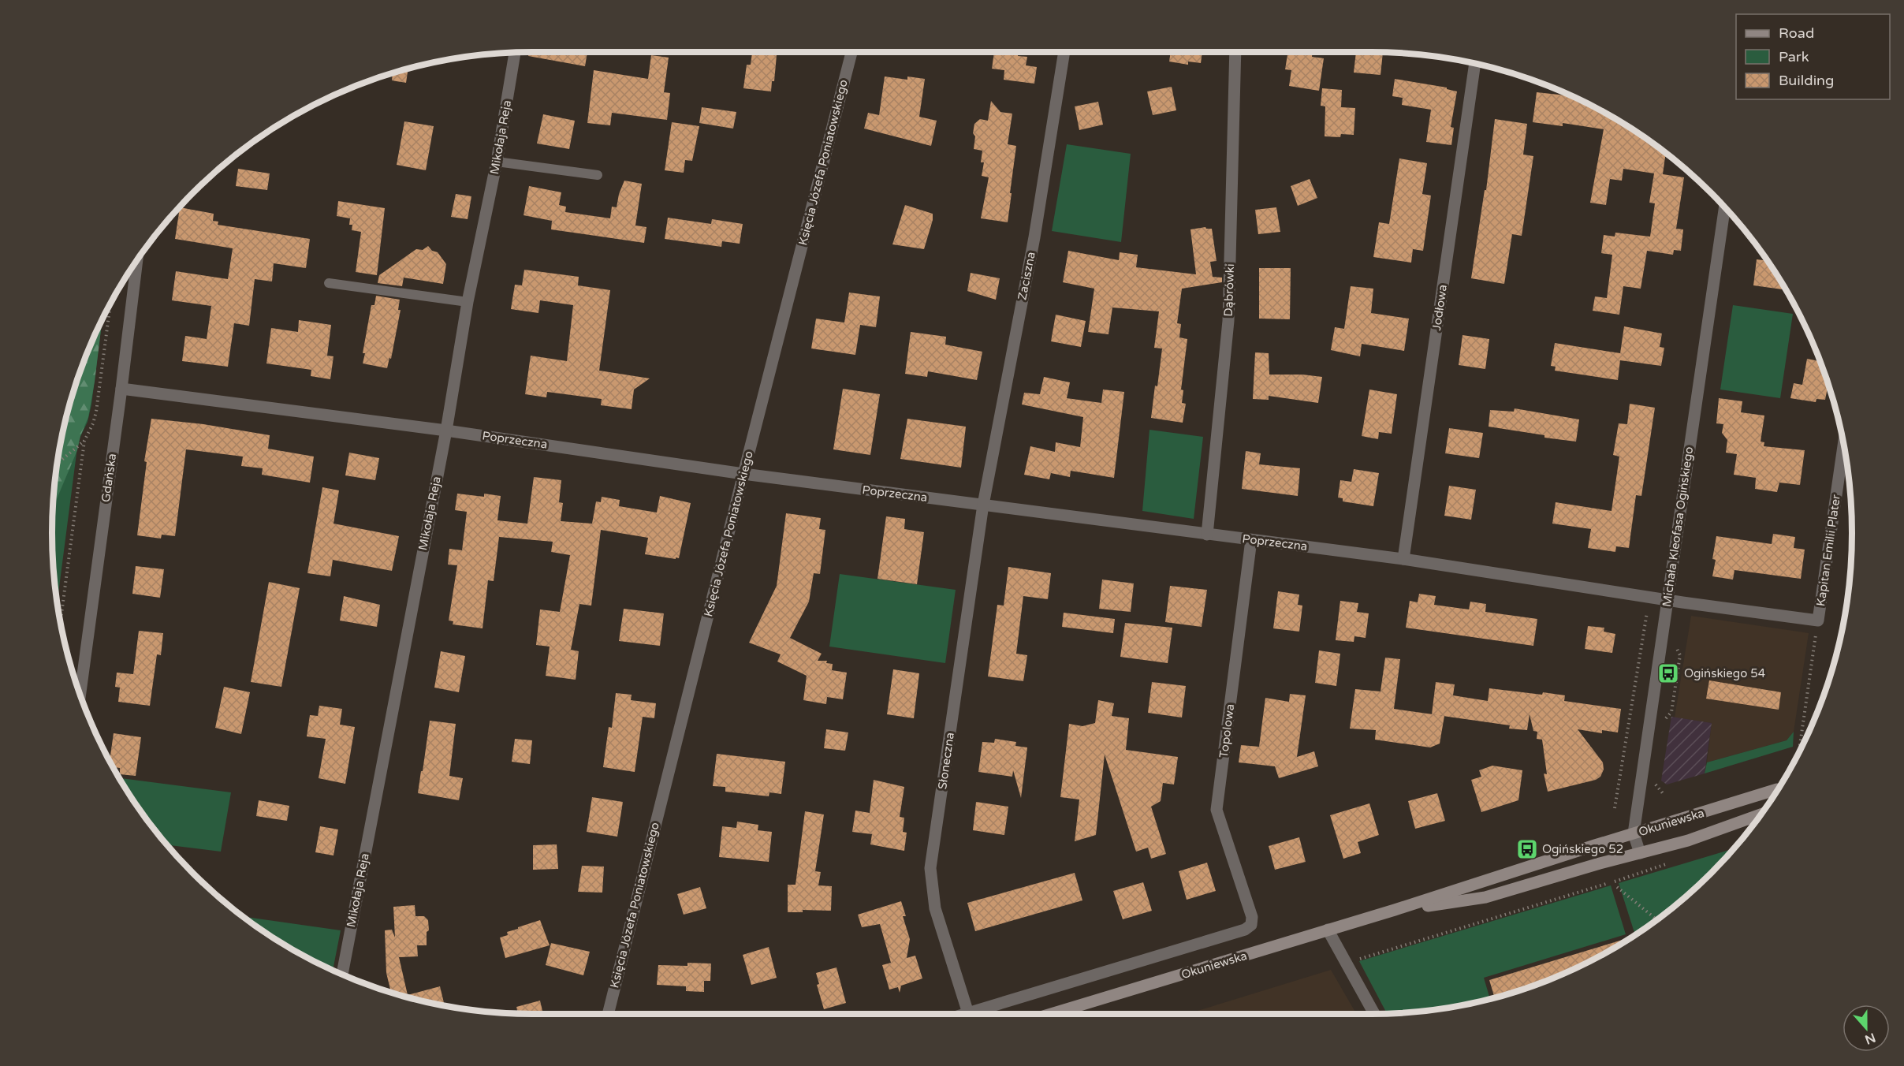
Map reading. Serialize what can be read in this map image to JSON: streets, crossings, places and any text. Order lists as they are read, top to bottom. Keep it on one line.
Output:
{"streets":{"main road":["Okuniewska"],"street":["Mikołaja Reja","Księcia Józefa Poniatowskiego","Zaciszna","Dąbrówki","Jodłowa","Poprzeczna","Gdańska","Michała Kleofasa Ogińskiego","Kapitan Emilii Plater","Topolowa","Słoneczna"]},"crossings":[["Mikołaja Reja","Poprzeczna"],["Księcia Józefa Poniatowskiego","Poprzeczna"],["Zaciszna","Poprzeczna"],["Zaciszna","Słoneczna"],["Dąbrówki","Poprzeczna"],["Jodłowa","Poprzeczna"],["Poprzeczna","Gdańska"],["Poprzeczna","Michała Kleofasa Ogińskiego"],["Poprzeczna","Kapitan Emilii Plater"],["Poprzeczna","Topolowa"],["Poprzeczna","Słoneczna"],["Michała Kleofasa Ogińskiego","Kapitan Emilii Plater"],["Michała Kleofasa Ogińskiego","Okuniewska"],["Topolowa","Słoneczna"]],"places":{"bus stop":["Ogińskiego 54","Ogińskiego 52"]},"legend":["Road","Park","Building"],"north":"bottom"}
